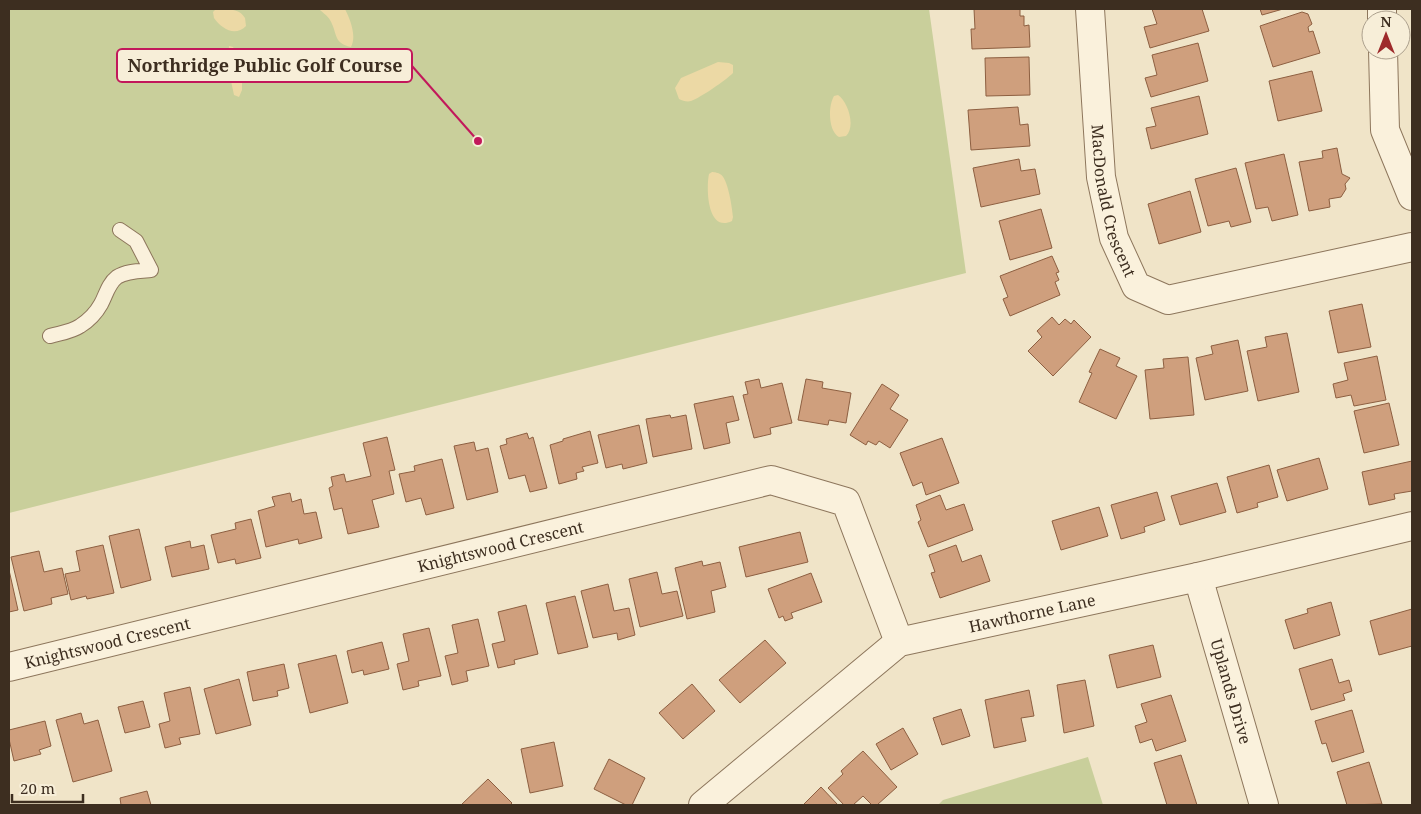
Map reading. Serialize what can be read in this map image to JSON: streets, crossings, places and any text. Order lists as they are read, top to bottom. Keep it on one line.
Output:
{"streets":{"street":["MacDonald Crescent","Knightswood Crescent","Hawthorne Lane","Uplands Drive"]},"crossings":[["Knightswood Crescent","Hawthorne Lane"],["Hawthorne Lane","Uplands Drive"]],"places":["Northridge Public Golf Course"],"scale_bar":"20 m","north":"top"}
